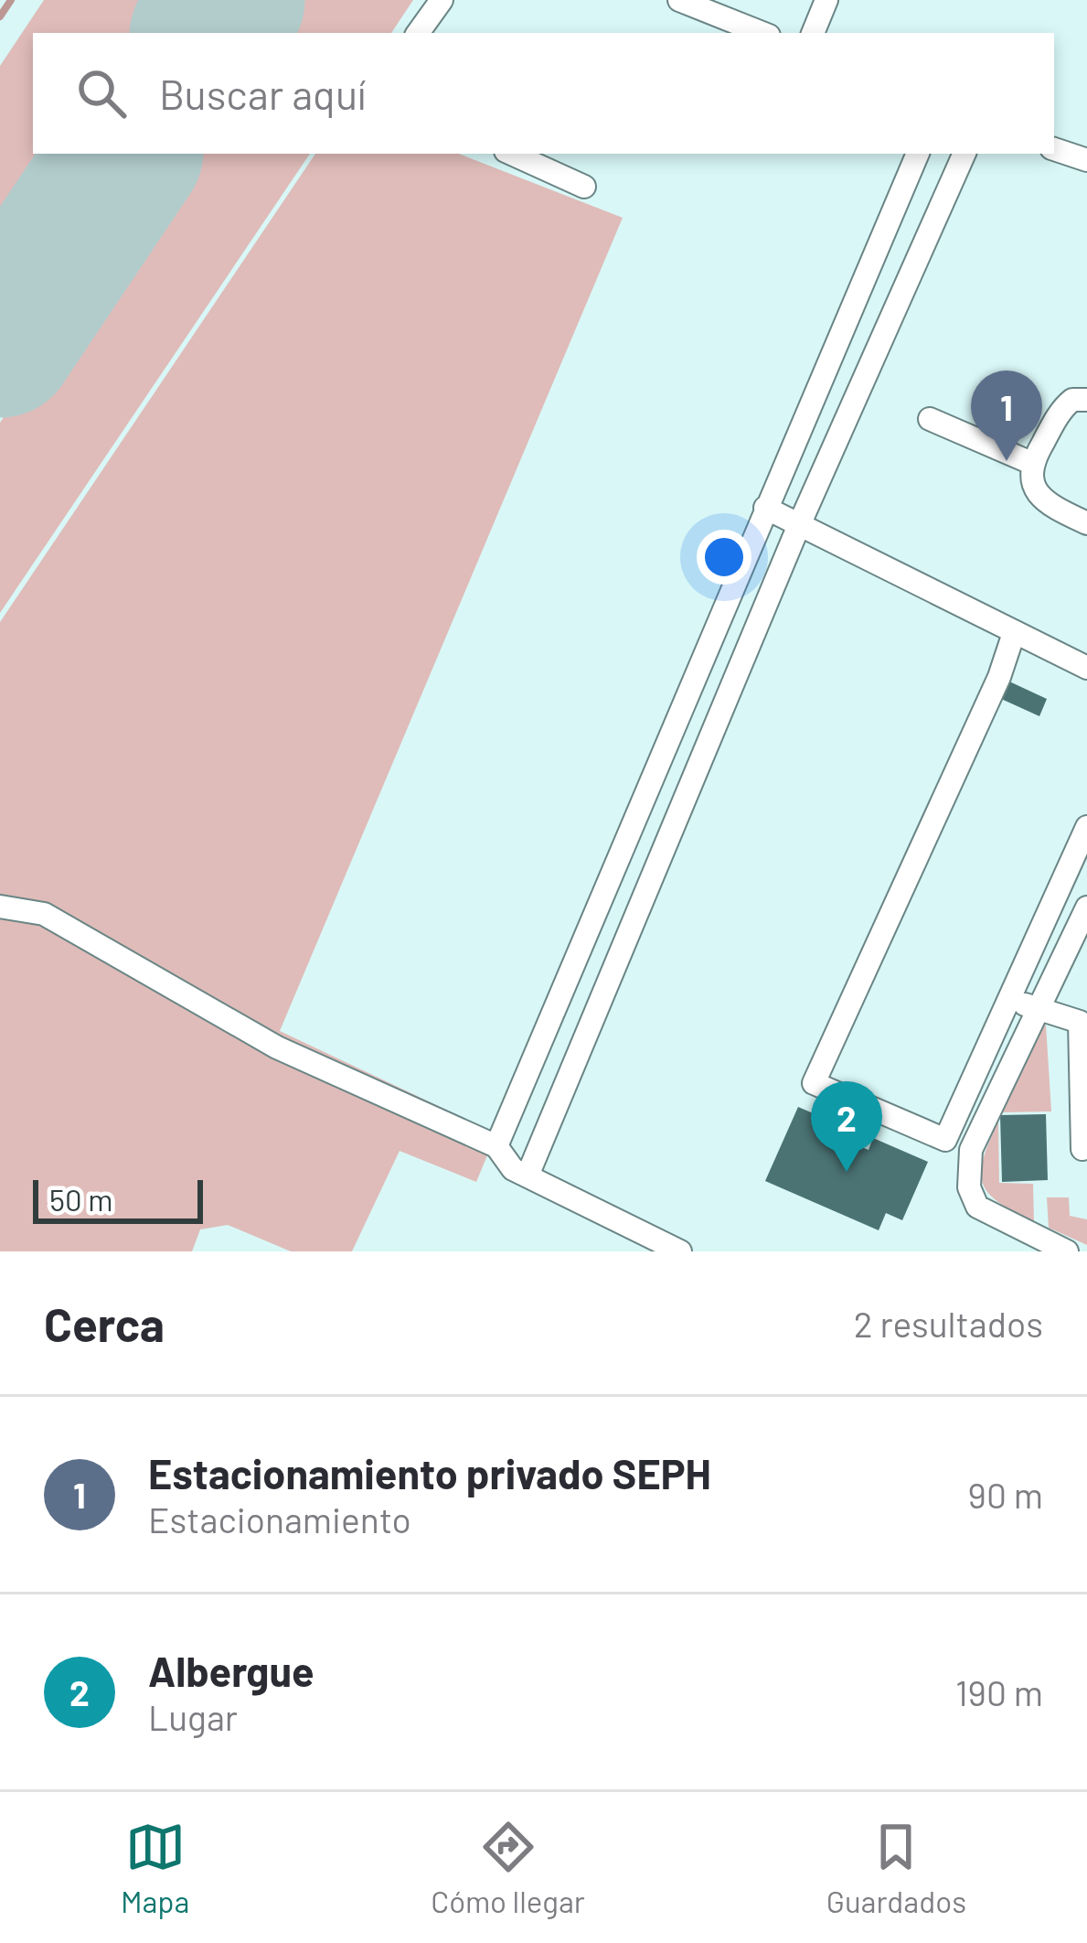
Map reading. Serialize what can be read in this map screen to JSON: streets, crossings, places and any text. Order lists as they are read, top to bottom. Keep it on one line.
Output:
{"scale_bar":"50 m","page":{"search":"Buscar aquí","pins":["1","2"],"scale":"50 m","heading":["Cerca","2 resultados"],"list":[{"mark":"1","name":"Estacionamiento privado SEPH","note":"Estacionamiento","value":"90 m"},{"mark":"2","name":"Albergue","note":"Lugar","value":"190 m"}],"nav":["Mapa","Cómo llegar","Guardados"]}}
